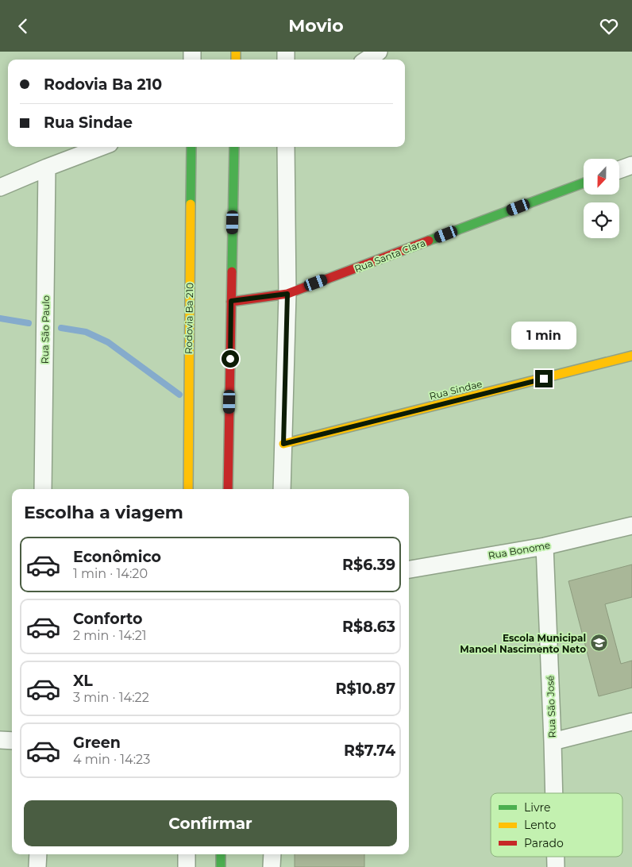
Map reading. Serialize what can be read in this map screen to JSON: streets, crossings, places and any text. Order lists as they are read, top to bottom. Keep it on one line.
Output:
{"streets":{"street":["Rua Santa Clara","Rodovia Ba 210","Rua São Paulo","Rua Sindae","Rua Bonome","Rua São José"]},"crossings":[["Rua Bonome","Rua São José"]],"places":{"school or university":["Escola Municipal Manoel Nascimento Neto"]},"legend":["Livre","Lento","Parado"],"north":"bottom","page":{"header":"Movio","banner":["Rodovia Ba 210","Rua Sindae"],"bubble":"1 min","heading":"Escolha a viagem","list":[{"name":"Econômico","note":"1 min · 14:20","value":"R$6.39"},{"name":"Conforto","note":"2 min · 14:21","value":"R$8.63"},{"name":"XL","note":"3 min · 14:22","value":"R$10.87"},{"name":"Green","note":"4 min · 14:23","value":"R$7.74"}],"buttons":"Confirmar"}}
